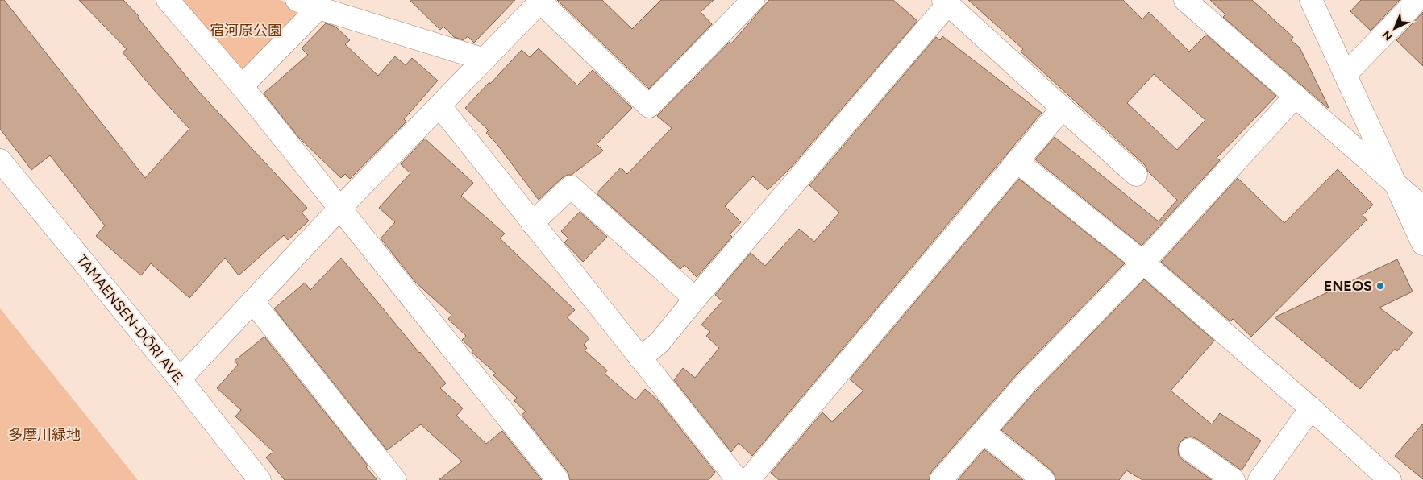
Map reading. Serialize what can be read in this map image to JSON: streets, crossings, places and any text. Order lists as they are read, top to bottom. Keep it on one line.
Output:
{"streets":{"street":["TAMAENSEN-DŌRI AVE."]},"parks":["宿河原公園","多摩川緑地"],"places":["ENEOS"],"north":"bottom left"}
